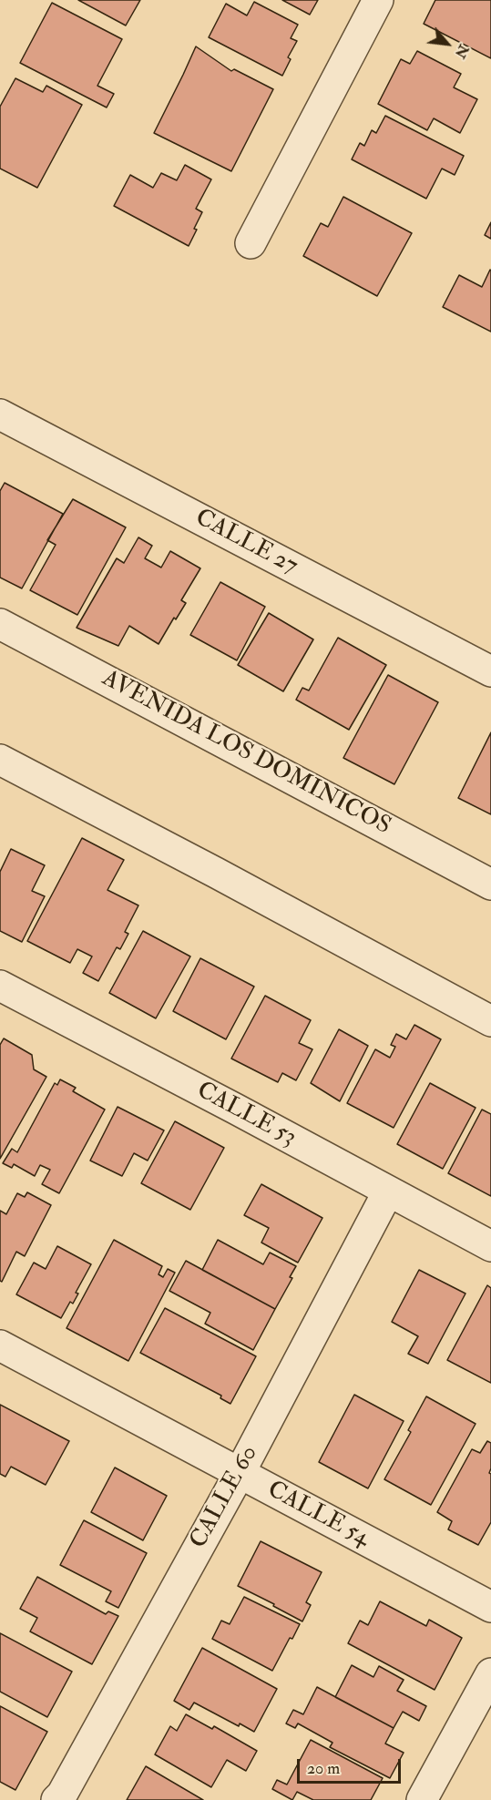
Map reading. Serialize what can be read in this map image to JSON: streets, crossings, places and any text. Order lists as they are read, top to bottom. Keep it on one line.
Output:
{"streets":{"street":["CALLE 27","AVENIDA LOS DOMINICOS","CALLE 53","CALLE 60","CALLE 54"]},"crossings":[["CALLE 53","CALLE 60"],["CALLE 60","CALLE 54"]],"scale_bar":"20 m","north":"bottom right"}
